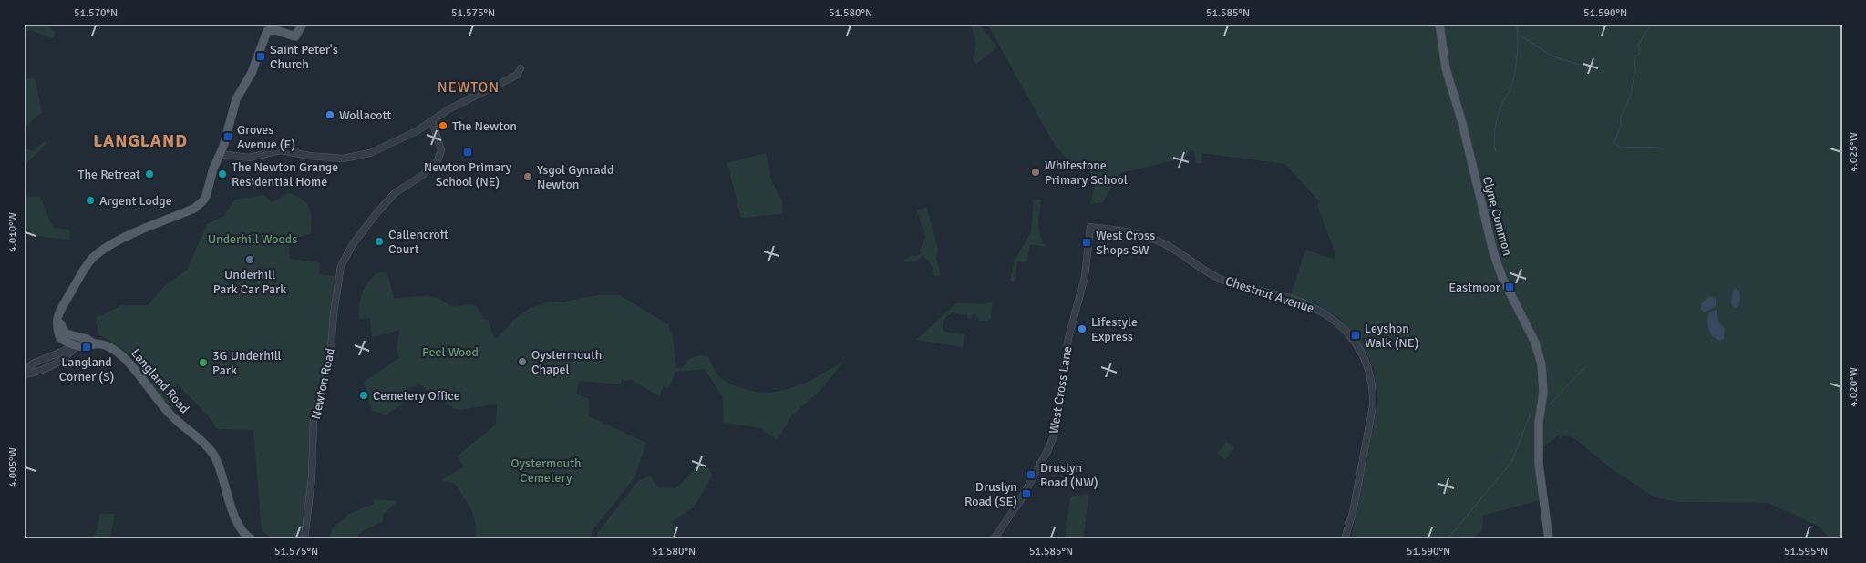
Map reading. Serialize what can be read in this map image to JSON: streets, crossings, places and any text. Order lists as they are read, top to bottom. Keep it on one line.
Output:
{"streets":{"main road":["Clyne Common","Langland Road"],"street":["Chestnut Avenue","Newton Road","West Cross Lane"]},"crossings":[["Chestnut Avenue","West Cross Lane"]],"districts":["NEWTON","LANGLAND"],"parks":["Underhill Woods","Peel Wood","Oystermouth Cemetery"],"places":{"transit":["Saint Peter's Church","Groves Avenue (E)","Newton Primary School (NE)","West Cross Shops SW","Eastmoor","Leyshon Walk (NE)","Langland Corner (S)","Druslyn Road (NW)","Druslyn Road (SE)"],"other":["Wollacott","The Newton","Whitestone Primary School","The Retreat","The Newton Grange Residential Home","Ysgol Gynradd Newton","Argent Lodge","Callencroft Court","Underhill Park Car Park","Lifestyle Express","Oystermouth Chapel","3G Underhill Park","Cemetery Office"]},"coordinates":["51.570°N","51.575°N","51.580°N","51.585°N","51.590°N","4.025°W","4.010°W","4.020°W","4.005°W","51.595°N"]}
